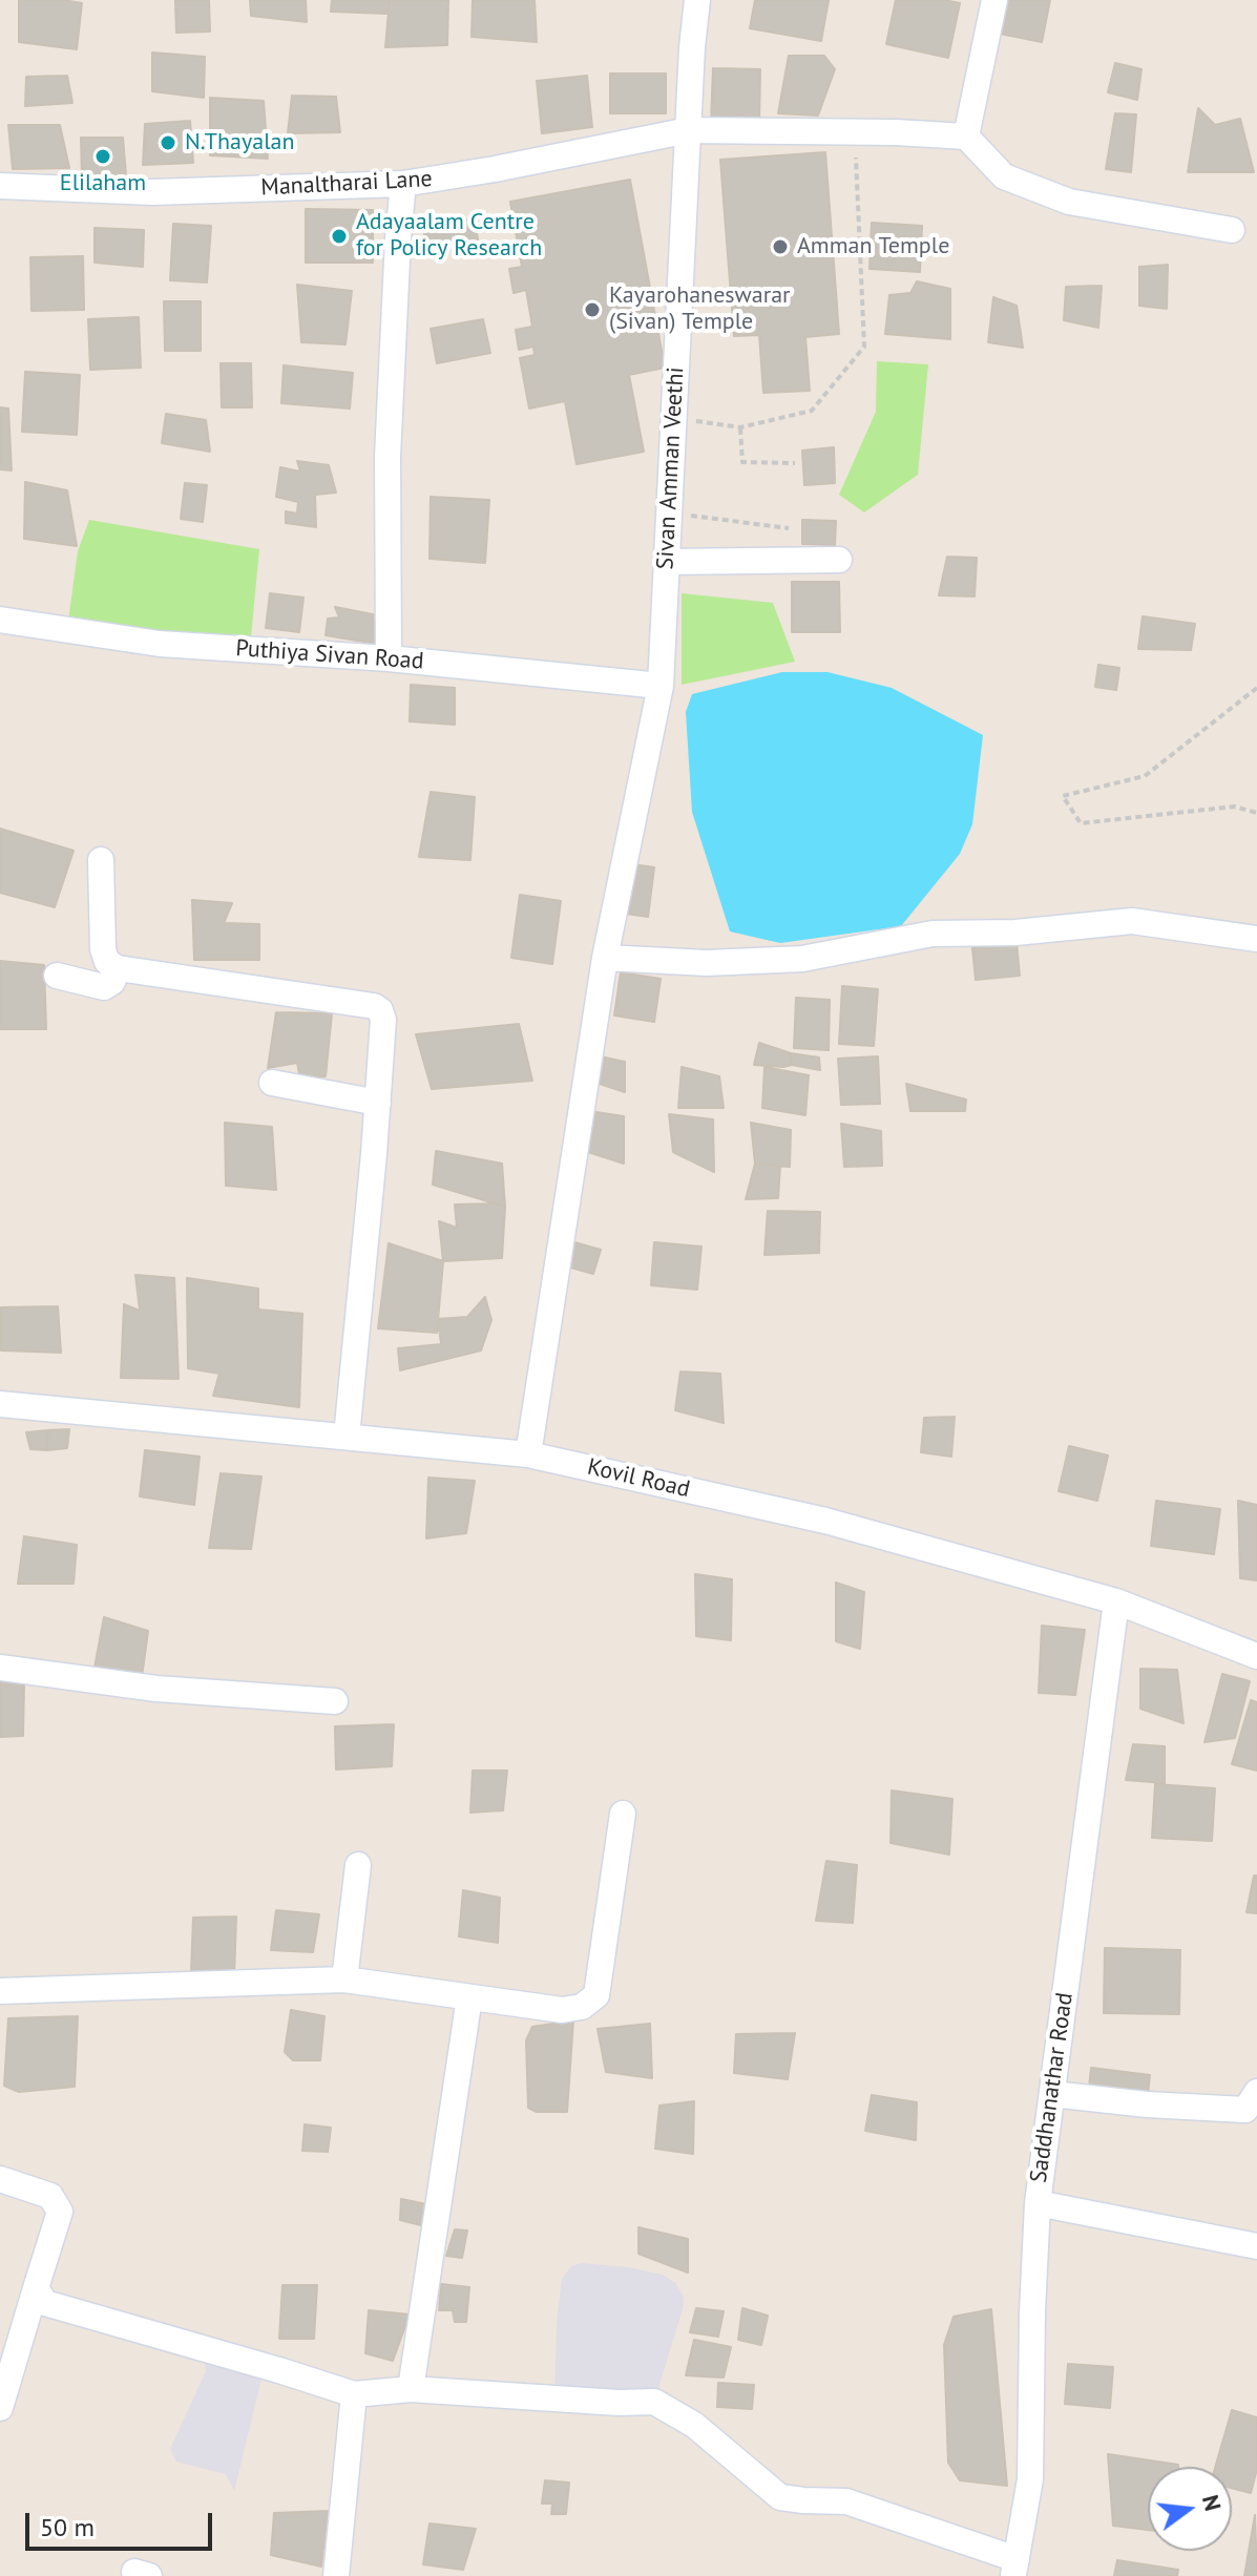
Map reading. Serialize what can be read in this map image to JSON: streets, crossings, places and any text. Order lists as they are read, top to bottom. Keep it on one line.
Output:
{"streets":{"street":["Manaltharai Lane","Sivan Amman Veethi","Puthiya Sivan Road","Kovil Road","Saddhanathar Road"]},"crossings":[["Manaltharai Lane","Sivan Amman Veethi"],["Sivan Amman Veethi","Puthiya Sivan Road"],["Sivan Amman Veethi","Kovil Road"],["Kovil Road","Saddhanathar Road"]],"places":["N.Thayalan","Elilaham","Adayaalam Centre for Policy Research","Amman Temple","Kayarohaneswarar (Sivan) Temple"],"scale_bar":"50 m","north":"right"}
